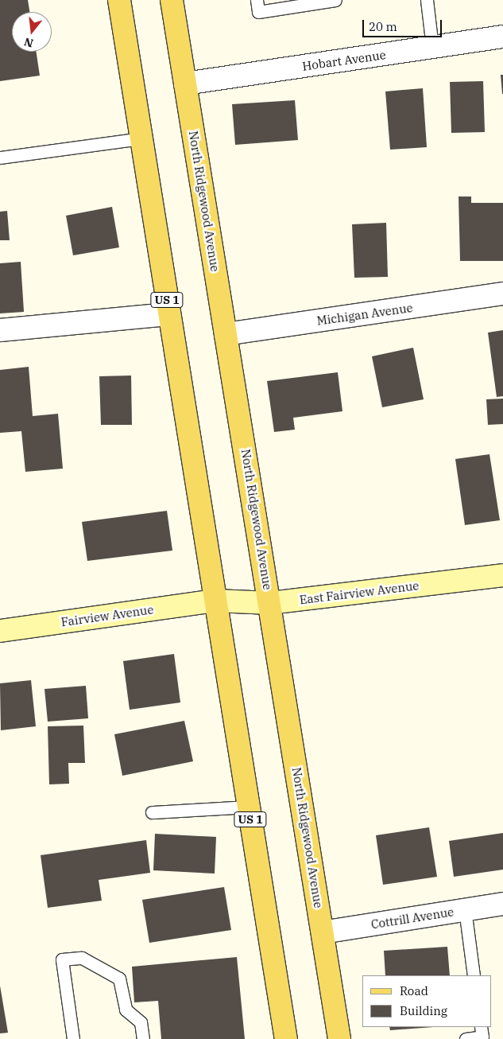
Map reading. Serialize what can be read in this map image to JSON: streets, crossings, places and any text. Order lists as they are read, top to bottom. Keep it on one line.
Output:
{"streets":{"main road":["North Ridgewood Avenue","US 1","East Fairview Avenue","Fairview Avenue"],"street":["Hobart Avenue","Michigan Avenue","Cottrill Avenue"]},"crossings":[["Hobart Avenue","North Ridgewood Avenue"],["North Ridgewood Avenue","Michigan Avenue"],["North Ridgewood Avenue","East Fairview Avenue"],["North Ridgewood Avenue","Cottrill Avenue"],["US 1","East Fairview Avenue"],["US 1","Fairview Avenue"],["East Fairview Avenue","Fairview Avenue"]],"legend":["Road","Building"],"scale_bar":"20 m","north":"bottom"}
